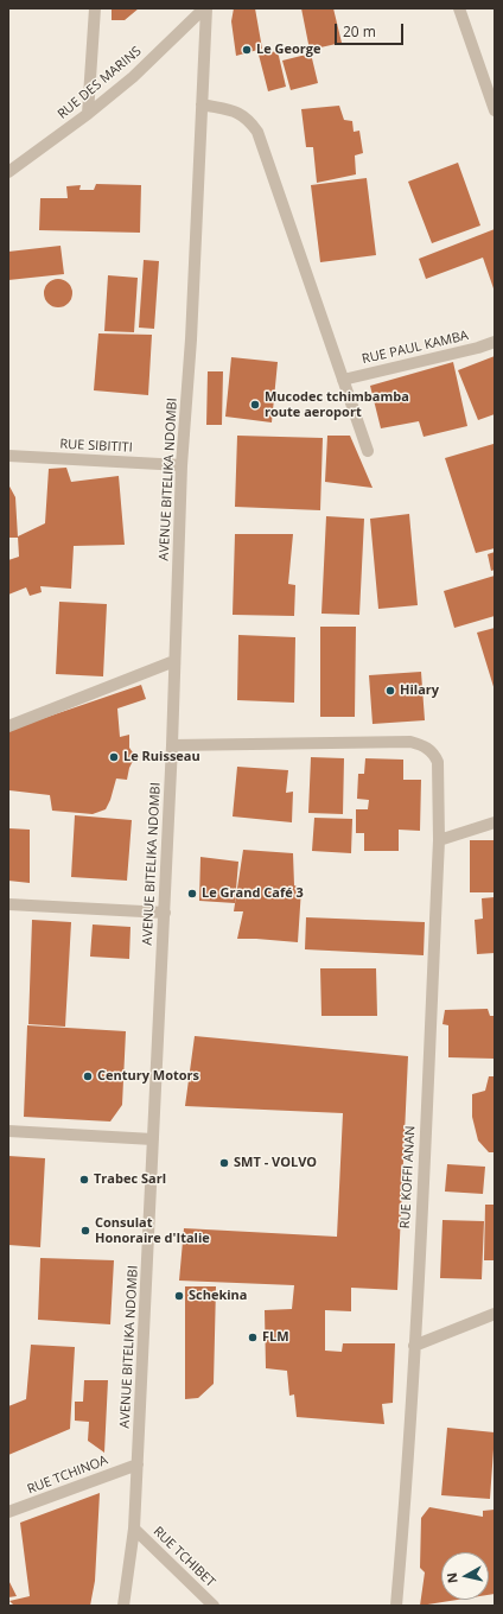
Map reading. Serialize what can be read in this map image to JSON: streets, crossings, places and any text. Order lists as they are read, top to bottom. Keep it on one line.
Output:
{"streets":{"street":["RUE DES MARINS","RUE PAUL KAMBA","RUE SIBITITI","AVENUE BITELIKA NDOMBI","RUE KOFFI ANAN","RUE TCHINOA","RUE TCHIBET"]},"crossings":[["RUE DES MARINS","AVENUE BITELIKA NDOMBI"],["RUE SIBITITI","AVENUE BITELIKA NDOMBI"],["AVENUE BITELIKA NDOMBI","RUE KOFFI ANAN"],["AVENUE BITELIKA NDOMBI","RUE TCHINOA"],["AVENUE BITELIKA NDOMBI","RUE TCHIBET"]],"places":["Le George","Mucodec tchimbamba route aeroport","Hilary","Le Ruisseau","Le Grand Café 3","Century Motors","SMT - VOLVO","Trabec Sarl","Consulat Honoraire d'Italie","Schekina","FLM"],"scale_bar":"20 m","north":"left"}
